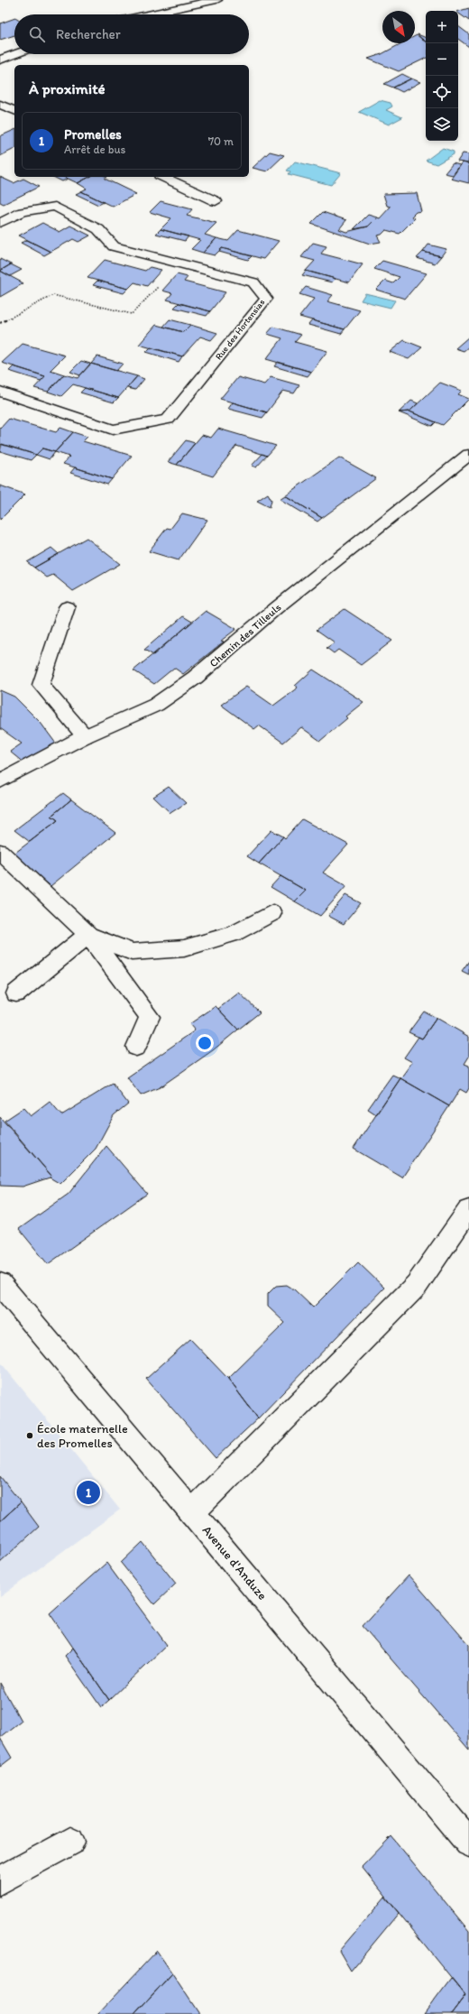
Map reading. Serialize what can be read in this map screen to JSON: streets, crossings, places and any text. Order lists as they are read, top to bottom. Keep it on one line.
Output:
{"streets":{"street":["Rue des Hortensias","Chemin des Tilleuls","Avenue d'Anduze"]},"places":["École maternelle des Promelles"],"north":"bottom right","page":{"map_buttons":["+","−"],"search":"Rechercher","heading":"À proximité","list":[{"mark":"1","name":"Promelles","note":"Arrêt de bus","value":"70 m"}],"pins":"1"}}
